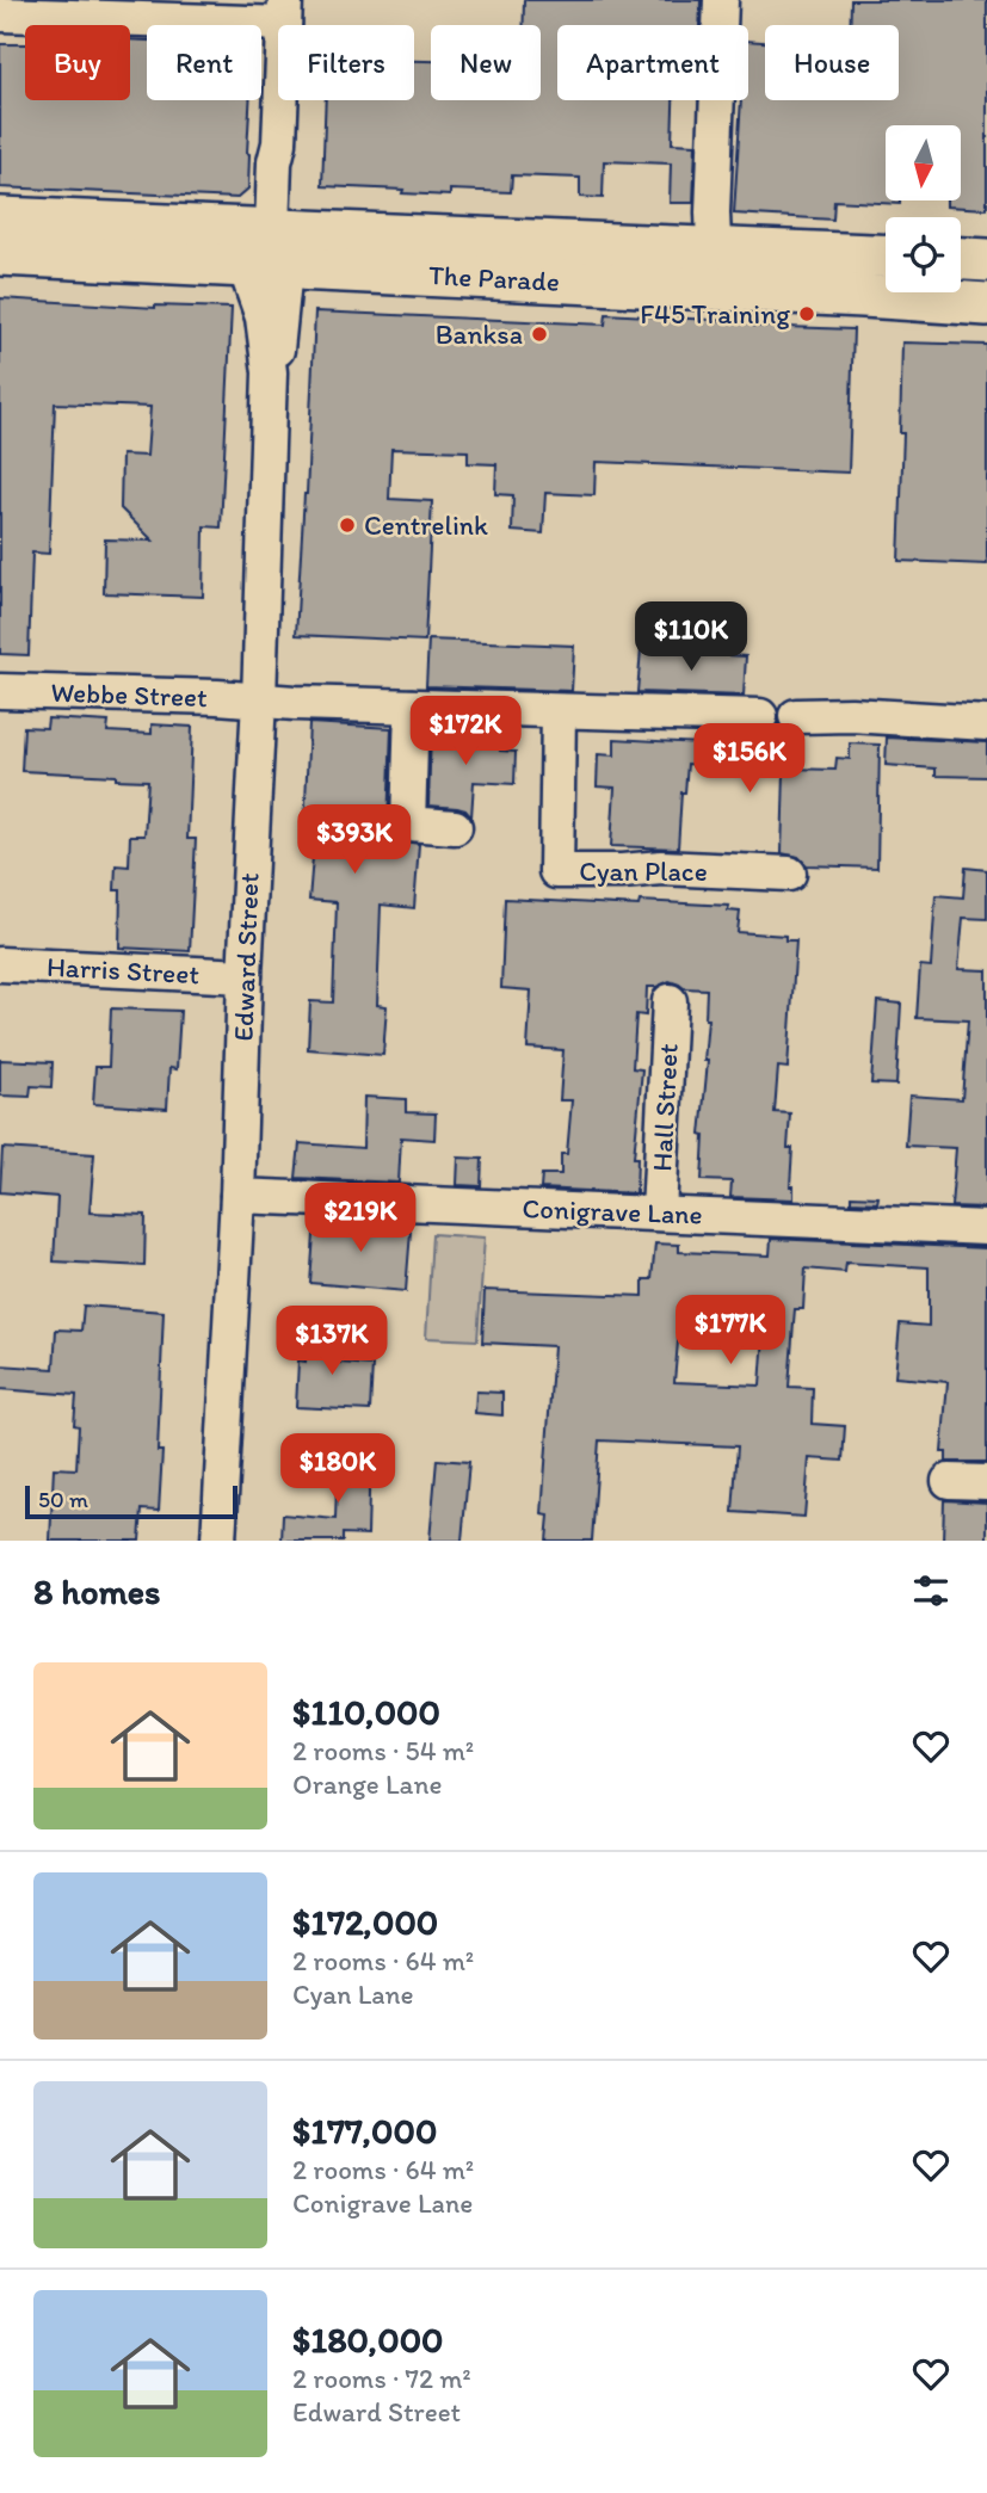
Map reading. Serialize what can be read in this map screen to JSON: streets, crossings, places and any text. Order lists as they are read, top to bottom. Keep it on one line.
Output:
{"streets":{"main road":["The Parade"],"street":["Webbe Street","Cyan Place","Edward Street","Harris Street","Hall Street","Conigrave Lane"]},"crossings":[["The Parade","Edward Street"],["Webbe Street","Cyan Place"],["Webbe Street","Edward Street"],["Edward Street","Harris Street"],["Edward Street","Conigrave Lane"],["Hall Street","Conigrave Lane"]],"places":["F45 Training","Banksa","Centrelink"],"scale_bar":"50 m","north":"bottom","page":{"chip":["Buy","Rent","Filters","New","Apartment","House"],"price":["$110K","$172K","$156K","$393K","$219K","$177K","$137K","$180K"],"scale":"50 m","heading":"8 homes","list":[{"name":"$110,000","note":"2 rooms · 54 m² · Orange Lane"},{"name":"$172,000","note":"2 rooms · 64 m² · Cyan Lane"},{"name":"$177,000","note":"2 rooms · 64 m² · Conigrave Lane"},{"name":"$180,000","note":"2 rooms · 72 m² · Edward Street"}]}}
